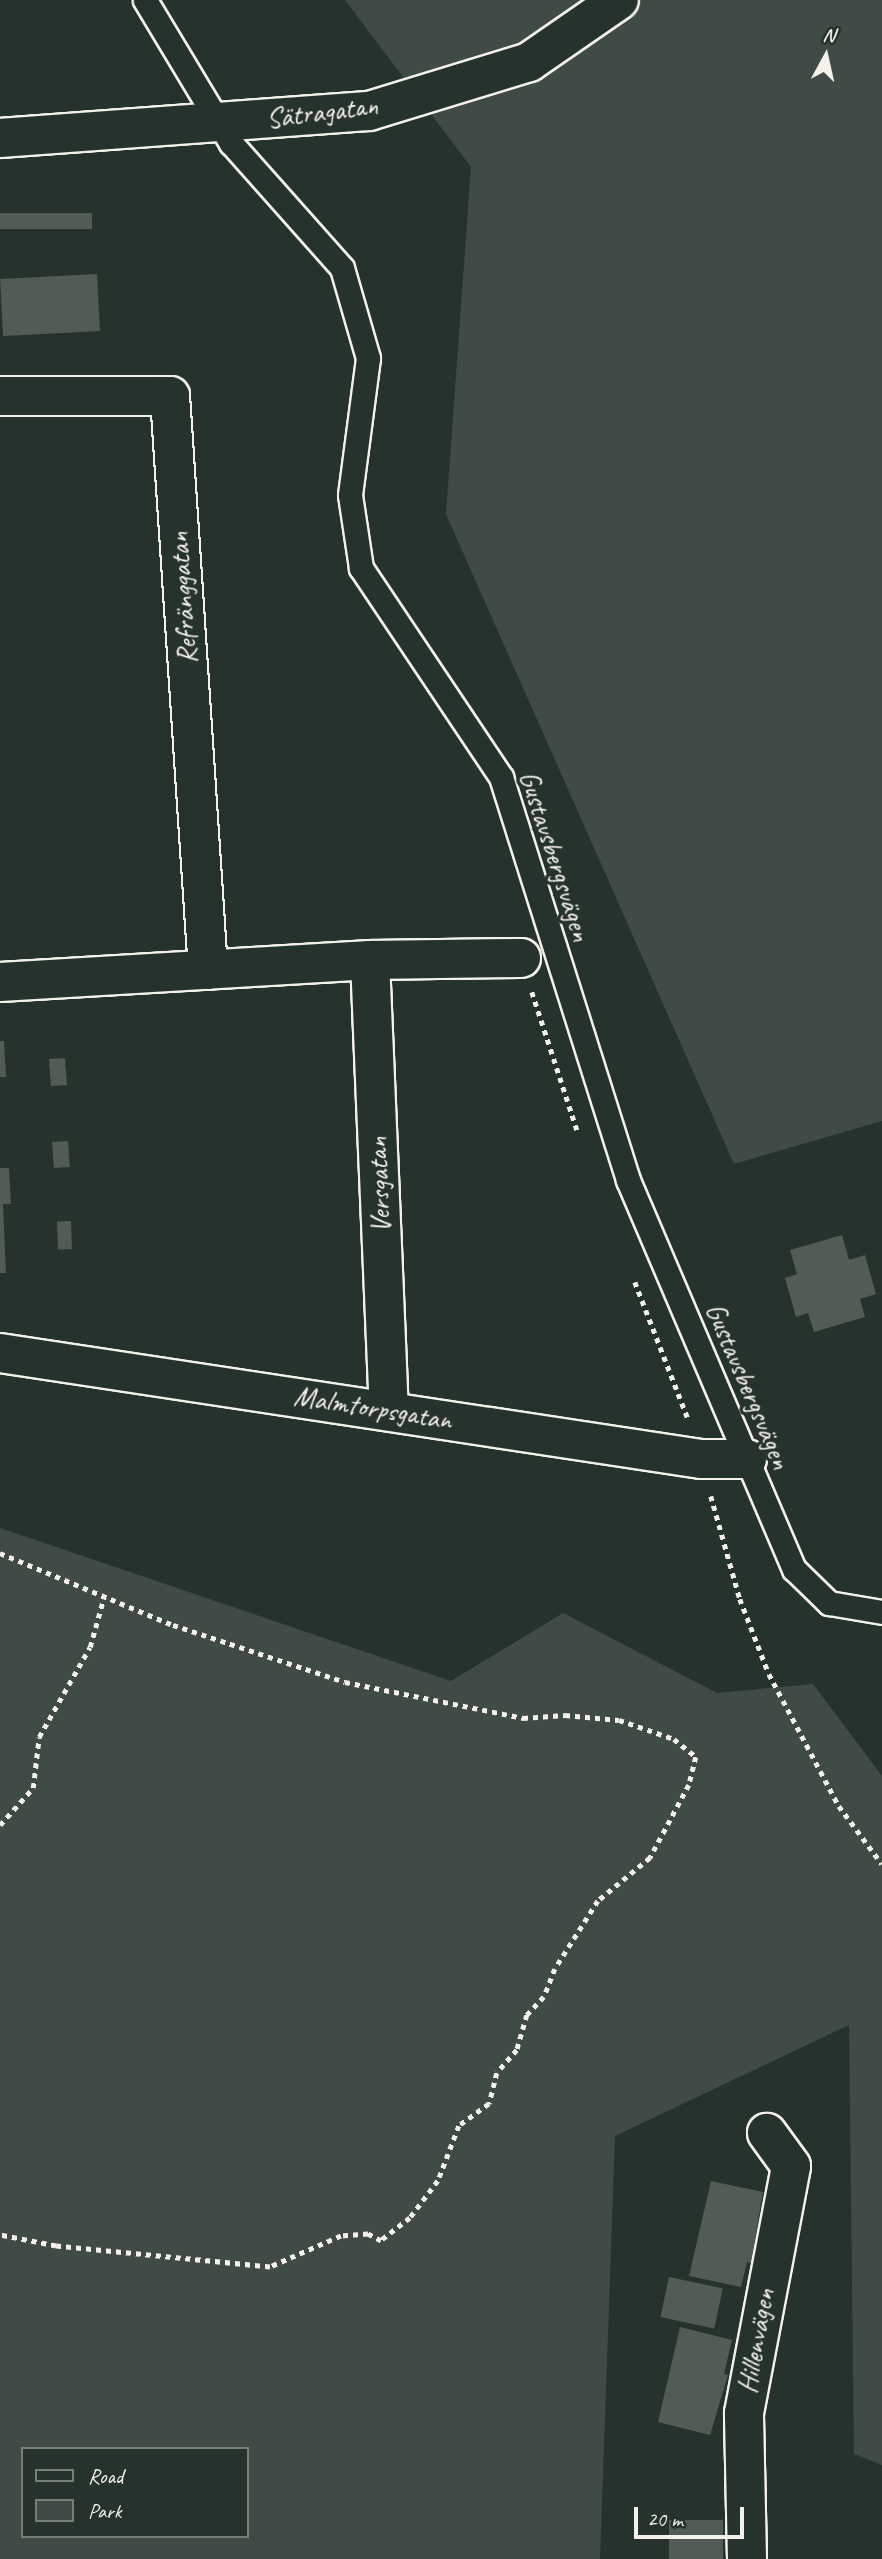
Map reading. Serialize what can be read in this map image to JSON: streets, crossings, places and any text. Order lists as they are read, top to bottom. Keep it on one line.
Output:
{"streets":{"street":["Sätragatan","Refränggatan","Versgatan","Malmtorpsgatan","Hillenvägen"],"lane":["Gustavsbergsvägen"]},"crossings":[["Sätragatan","Gustavsbergsvägen"],["Gustavsbergsvägen","Malmtorpsgatan"],["Versgatan","Malmtorpsgatan"]],"legend":["Road","Park"],"scale_bar":"20 m","north":"top"}
